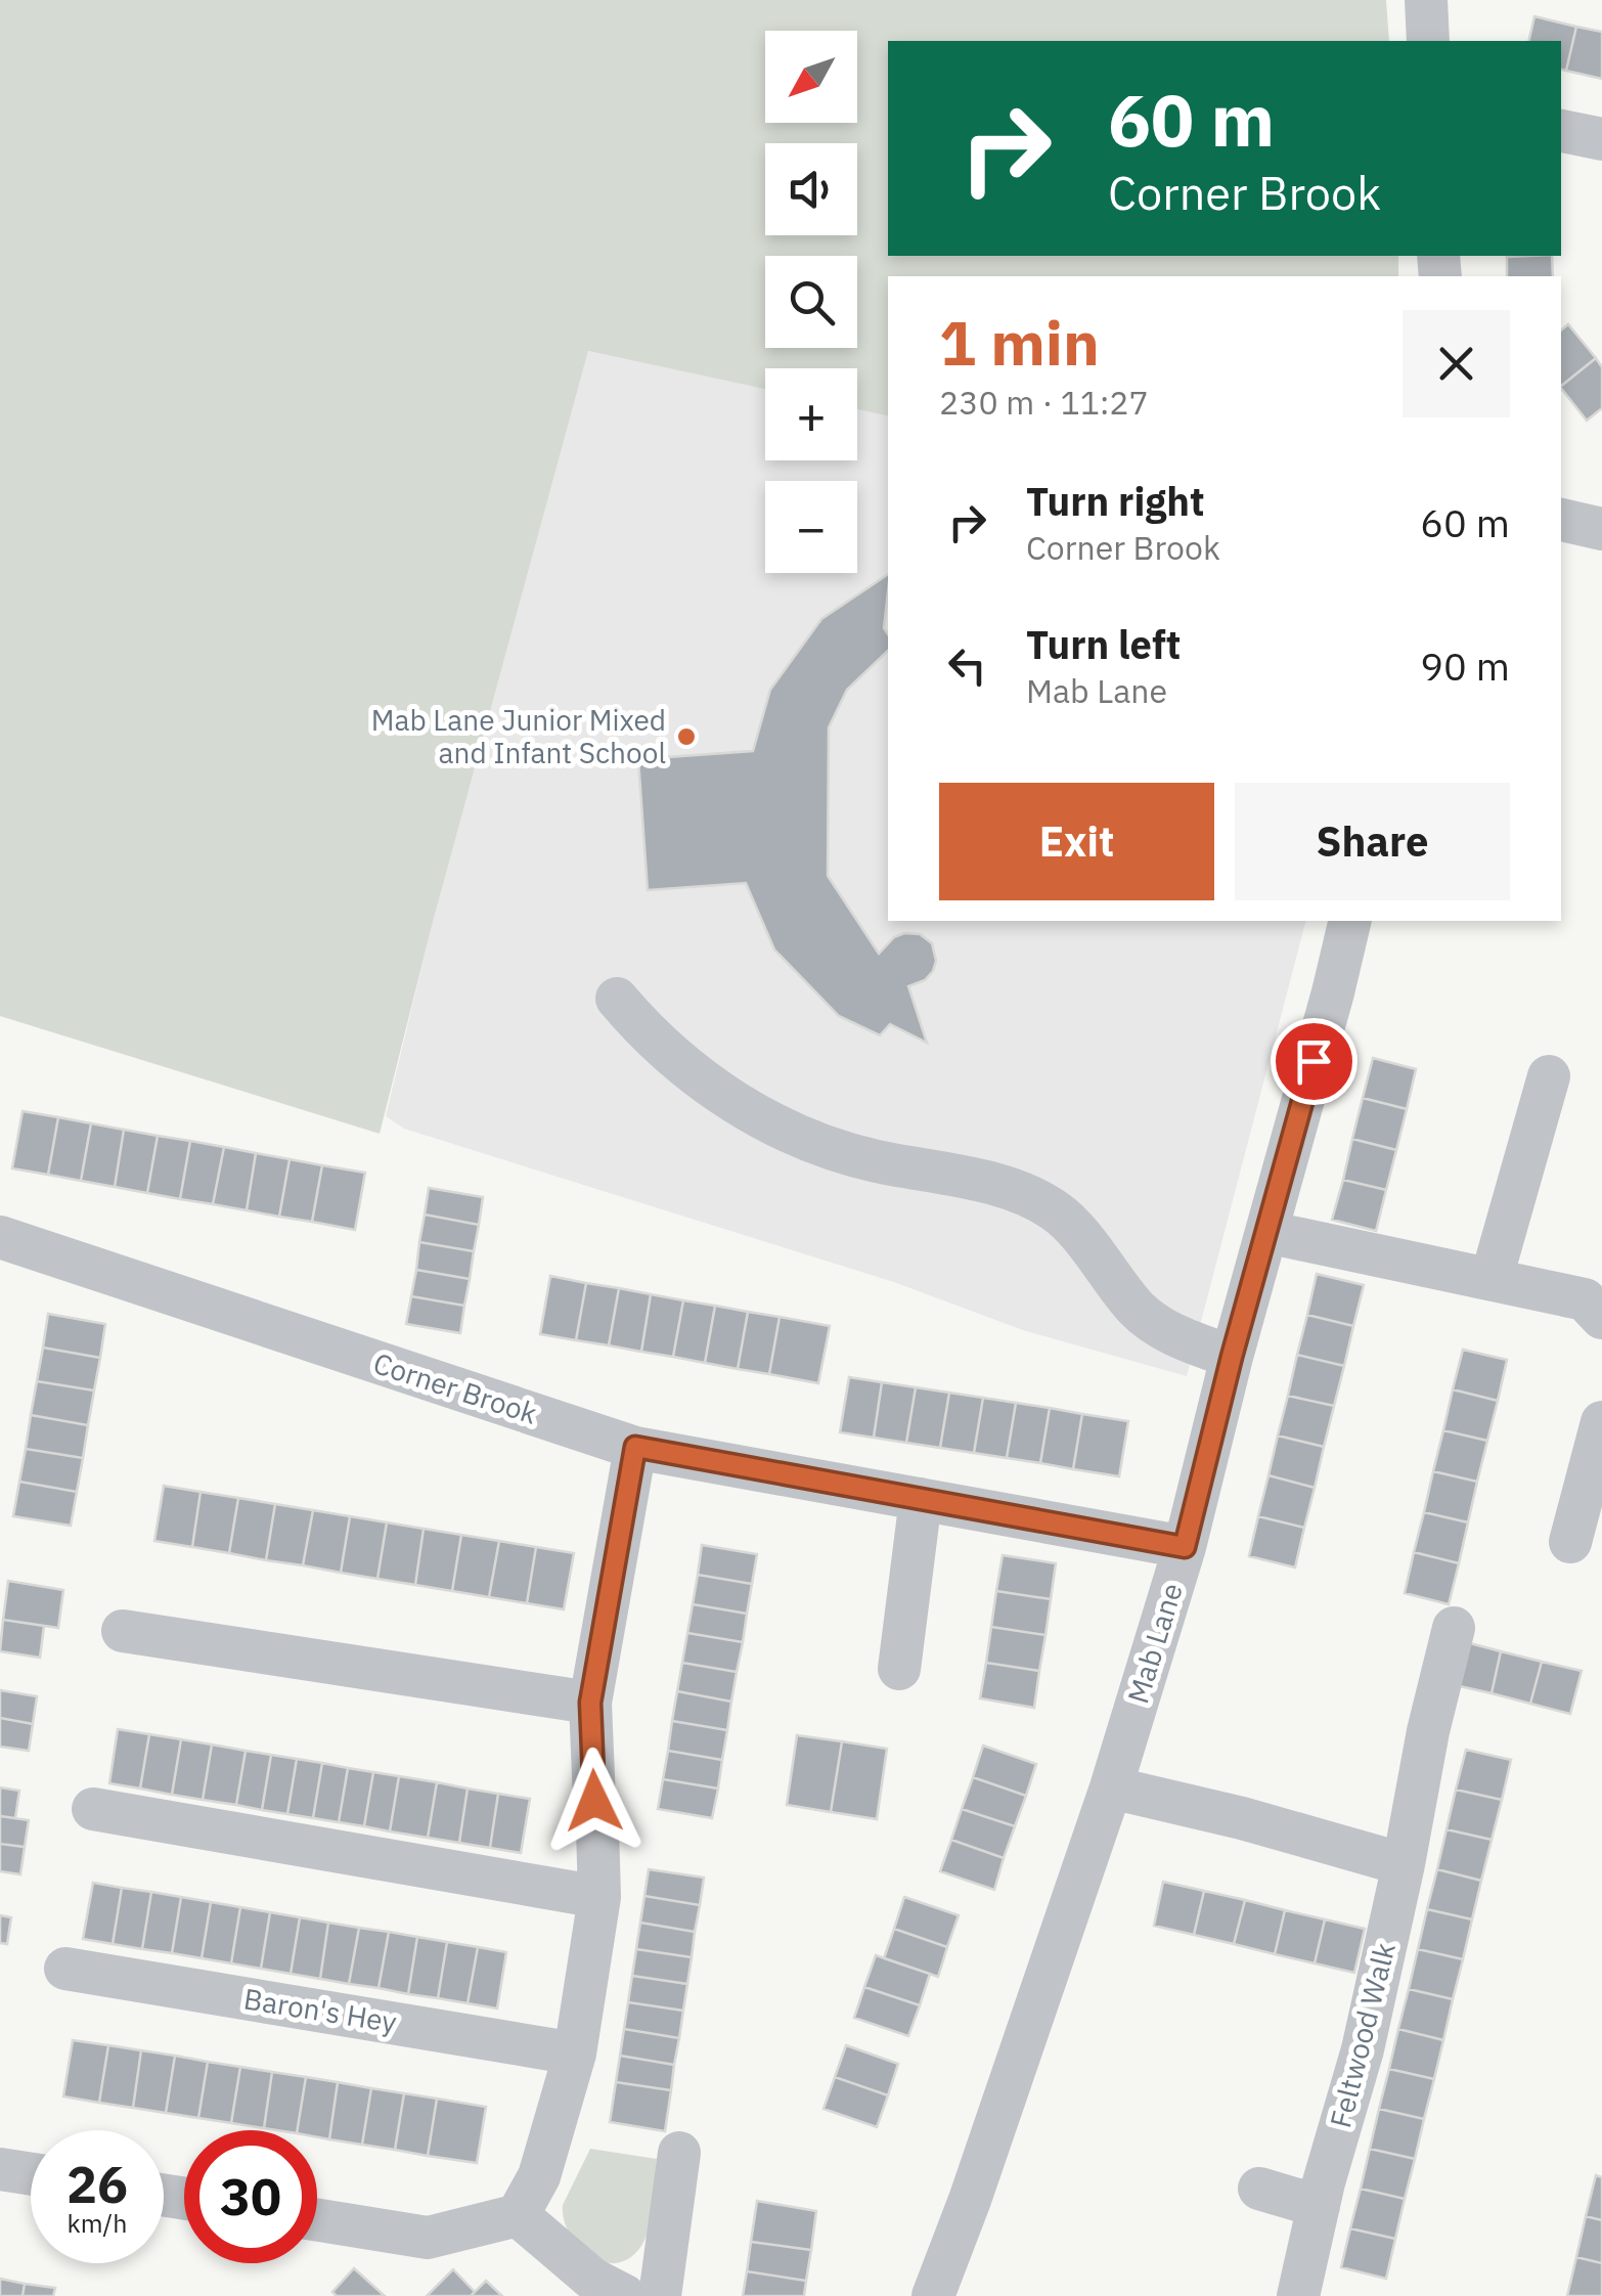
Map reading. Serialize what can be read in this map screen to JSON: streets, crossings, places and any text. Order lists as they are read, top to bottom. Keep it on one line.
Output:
{"streets":{"street":["Corner Brook","Mab Lane","Baron's Hey","Feltwood Walk"]},"crossings":[["Corner Brook","Mab Lane"]],"places":["Mab Lane Junior Mixed and Infant School"],"north":"bottom left","page":{"map_buttons":["+","−"],"turn":["60 m","Corner Brook"],"heading":["1 min","230 m · 11:27"],"list":[{"name":"Turn right","note":"Corner Brook","value":"60 m"},{"name":"Turn left","note":"Mab Lane","value":"90 m"}],"buttons":["Exit","Share"],"speed":"26 km/h","limit":"30"}}
